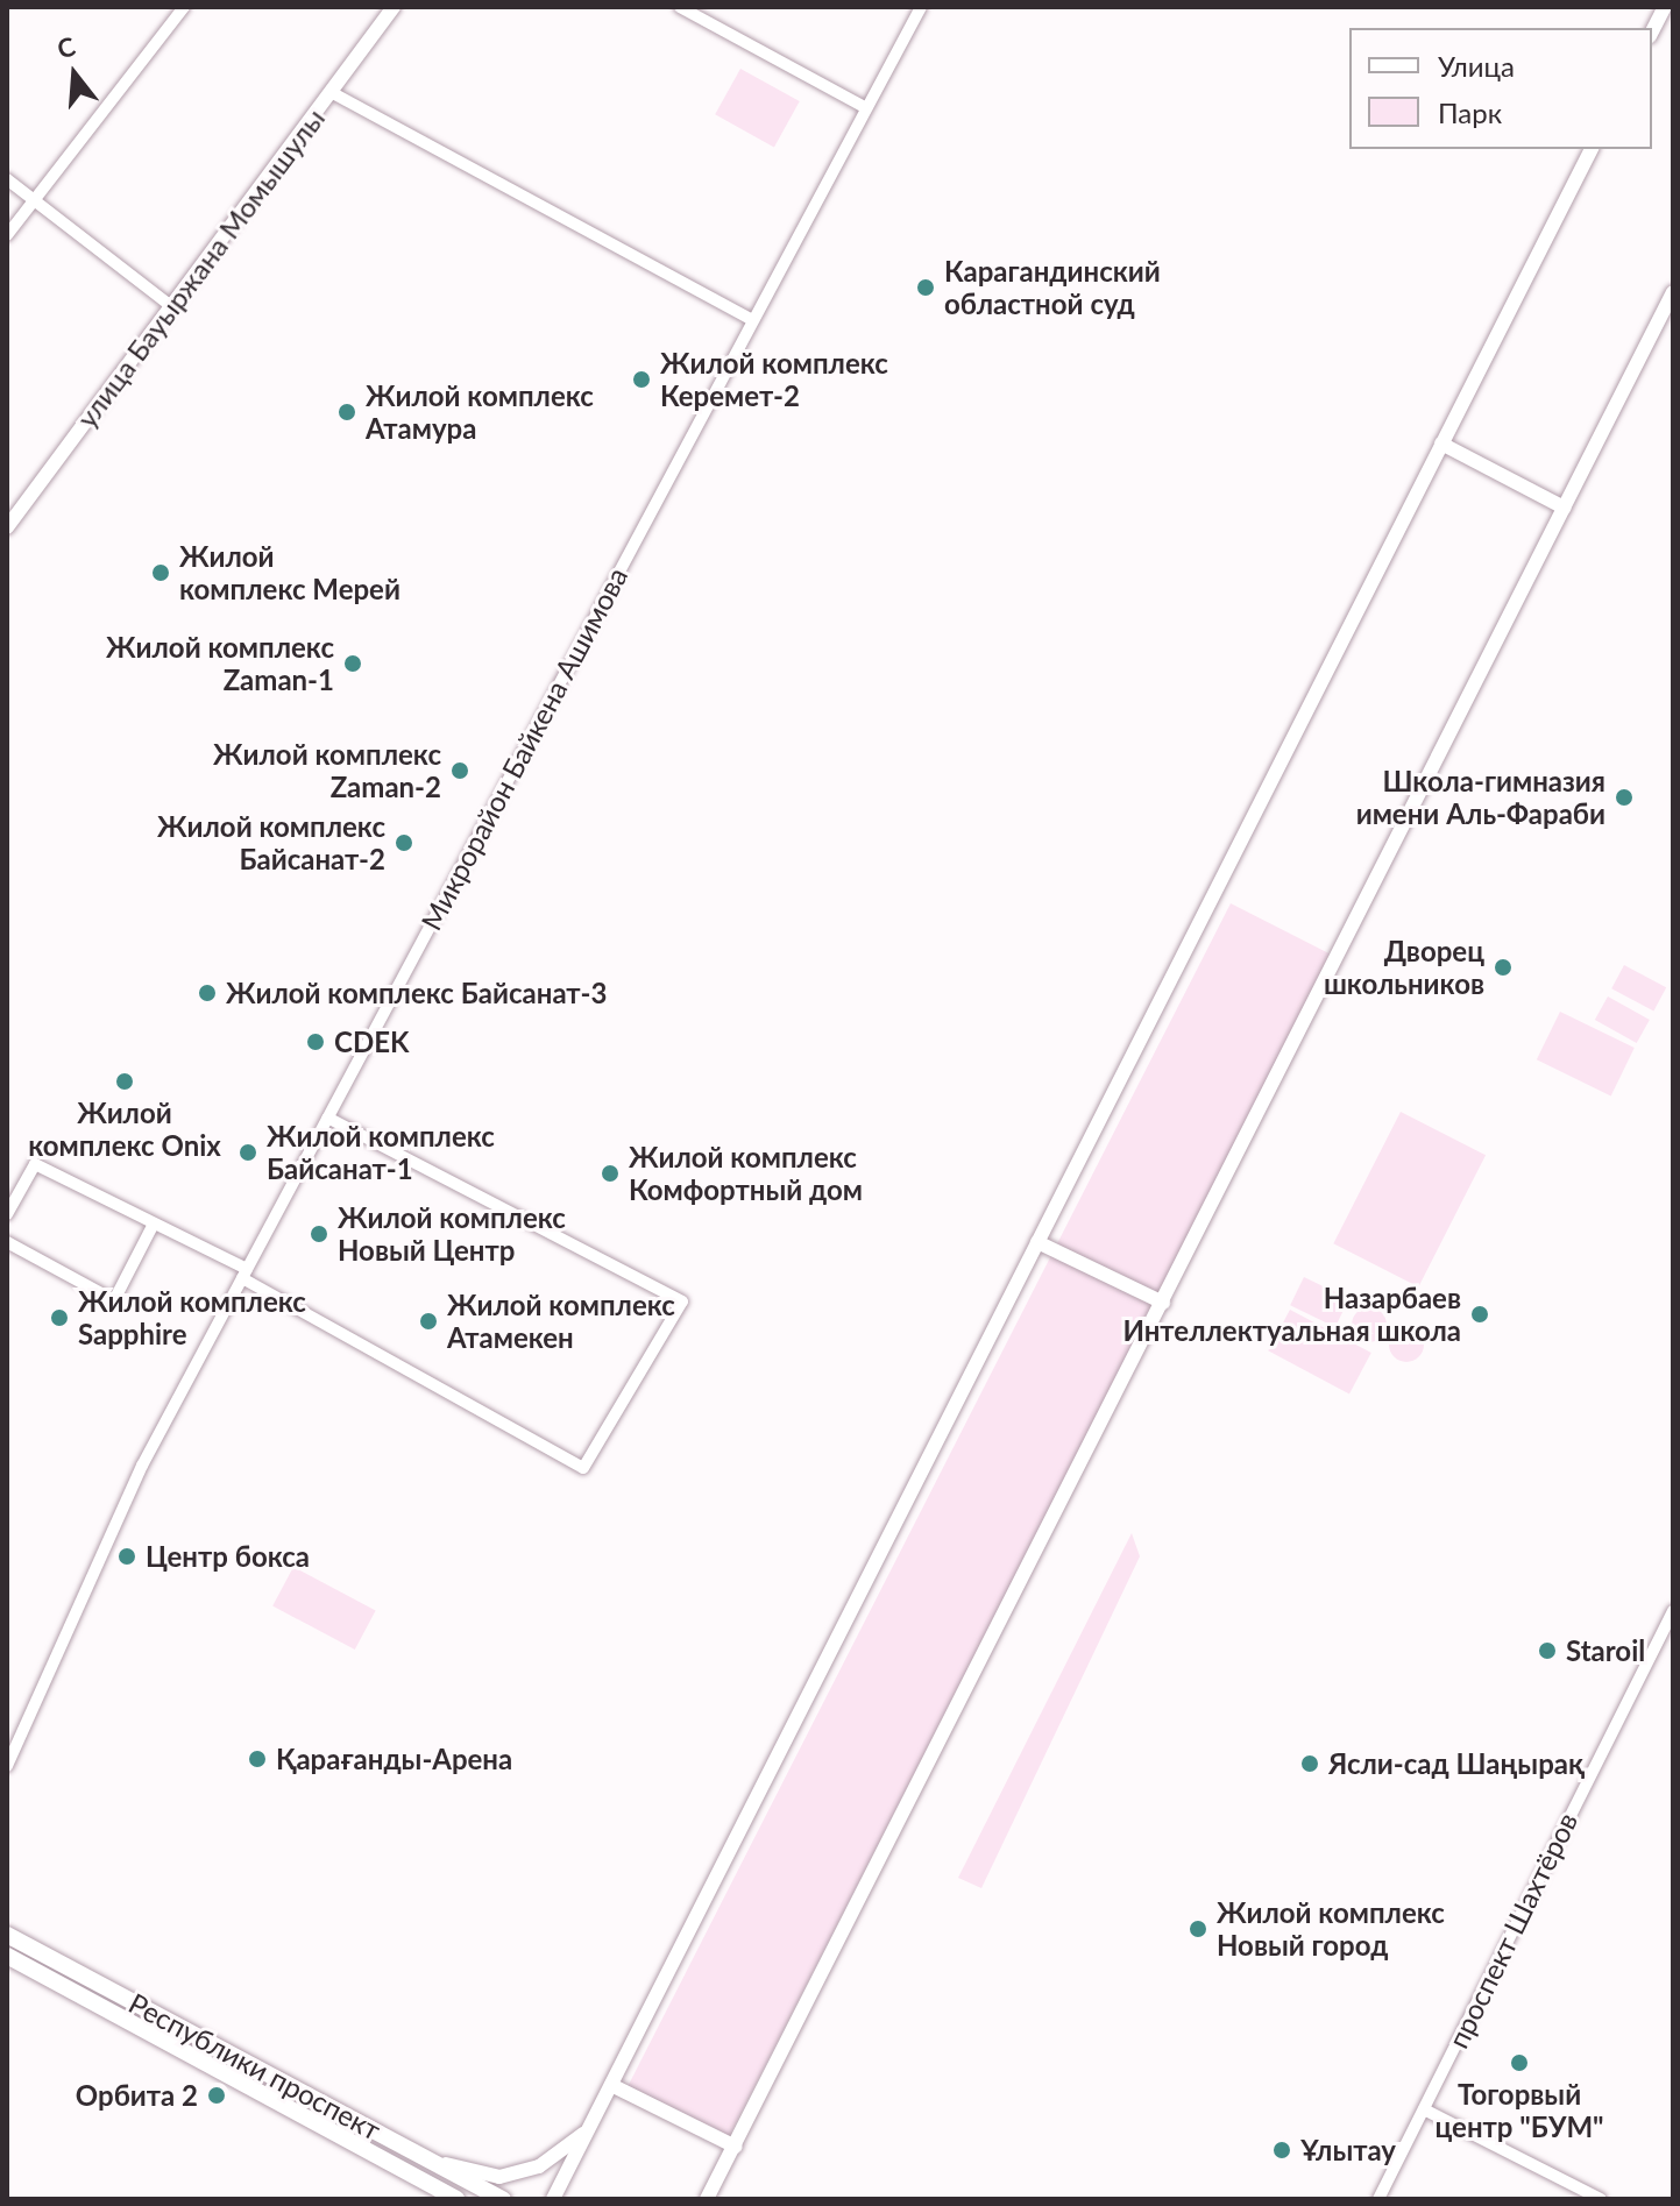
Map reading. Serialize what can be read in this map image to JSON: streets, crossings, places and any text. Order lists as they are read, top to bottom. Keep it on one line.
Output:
{"streets":{"highway":["Республики проспект"],"main road":["улица Бауыржана Момышулы"],"street":["Микрорайон Байкена Ашимова","проспект Шахтёров"]},"places":["Карагандинский областной суд","Жилой комплекс Керемет-2","Жилой комплекс Атамура","Жилой комплекс Мерей","Жилой комплекс Zaman-1","Жилой комплекс Zaman-2","Школа-гимназия имени Аль-Фараби","Жилой комплекс Байсанат-2","Дворец школьников","Жилой комплекс Байсанат-3","CDEK","Жилой комплекс Onix","Жилой комплекс Байсанат-1","Жилой комплекс Комфортный дом","Жилой комплекс Новый Центр","Назарбаев Интеллектуальная школа","Жилой комплекс Sapphire","Жилой комплекс Атамекен","Центр бокса","Staroil","Қарағанды-Арена","Ясли-сад Шаңырақ","Жилой комплекс Новый город","Тогорвый центр \"БУМ\"","Орбита 2","Ұлытау"],"legend":["Улица","Парк"],"north":"top"}
